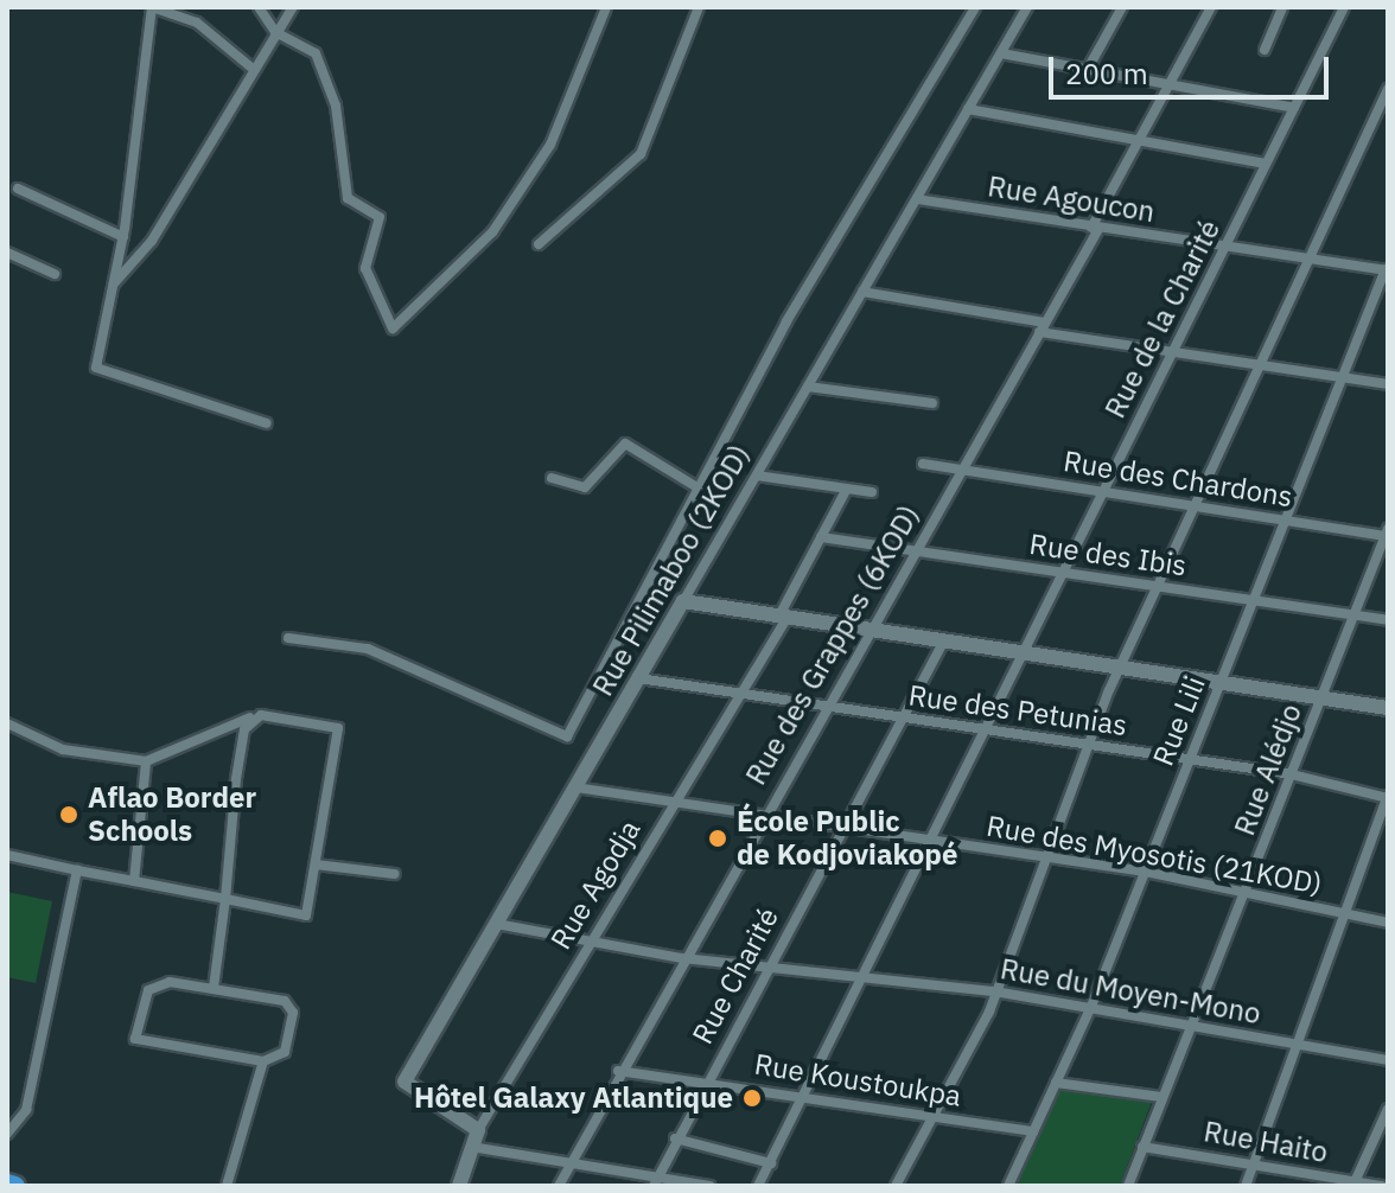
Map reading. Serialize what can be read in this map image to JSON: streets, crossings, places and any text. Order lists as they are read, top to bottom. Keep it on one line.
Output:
{"streets":{"street":["Rue Agoucon","Rue de la Charité","Rue des Chardons","Rue des Ibis","Rue Pilimaboo (2KOD)","Rue des Grappes (6KOD)","Rue des Petunias","Rue Lili","Rue Alédjo","Rue des Myosotis (21KOD)","Rue Agodja","Rue Charité","Rue du Moyen-Mono","Rue Koustoukpa","Rue Haito"]},"crossings":[["Rue Agoucon","Rue de la Charité"],["Rue Agoucon","Rue Pilimaboo (2KOD)"],["Rue Agoucon","Rue des Grappes (6KOD)"],["Rue Agoucon","Rue Lili"],["Rue de la Charité","Rue des Chardons"],["Rue de la Charité","Rue des Ibis"],["Rue de la Charité","Rue des Petunias"],["Rue de la Charité","Rue des Myosotis (21KOD)"],["Rue de la Charité","Rue du Moyen-Mono"],["Rue de la Charité","Rue Koustoukpa"],["Rue des Chardons","Rue des Grappes (6KOD)"],["Rue des Chardons","Rue Lili"],["Rue des Chardons","Rue Alédjo"],["Rue des Ibis","Rue des Grappes (6KOD)"],["Rue des Ibis","Rue Lili"],["Rue des Ibis","Rue Alédjo"],["Rue des Ibis","Rue Agodja"],["Rue Pilimaboo (2KOD)","Rue des Petunias"],["Rue Pilimaboo (2KOD)","Rue des Myosotis (21KOD)"],["Rue Pilimaboo (2KOD)","Rue Agodja"],["Rue Pilimaboo (2KOD)","Rue du Moyen-Mono"],["Rue des Grappes (6KOD)","Rue des Petunias"],["Rue des Grappes (6KOD)","Rue des Myosotis (21KOD)"],["Rue des Grappes (6KOD)","Rue du Moyen-Mono"],["Rue des Grappes (6KOD)","Rue Koustoukpa"],["Rue des Petunias","Rue Lili"],["Rue des Petunias","Rue Alédjo"],["Rue des Petunias","Rue Agodja"],["Rue des Petunias","Rue Charité"],["Rue Lili","Rue des Myosotis (21KOD)"],["Rue Lili","Rue du Moyen-Mono"],["Rue Lili","Rue Koustoukpa"],["Rue Alédjo","Rue des Myosotis (21KOD)"],["Rue Alédjo","Rue du Moyen-Mono"],["Rue Alédjo","Rue Haito"],["Rue des Myosotis (21KOD)","Rue Agodja"],["Rue des Myosotis (21KOD)","Rue Charité"],["Rue Agodja","Rue du Moyen-Mono"],["Rue Charité","Rue du Moyen-Mono"],["Rue Charité","Rue Koustoukpa"]],"places":["Aflao Border Schools","École Public de Kodjoviakopé","Hôtel Galaxy Atlantique"],"scale_bar":"200 m"}
